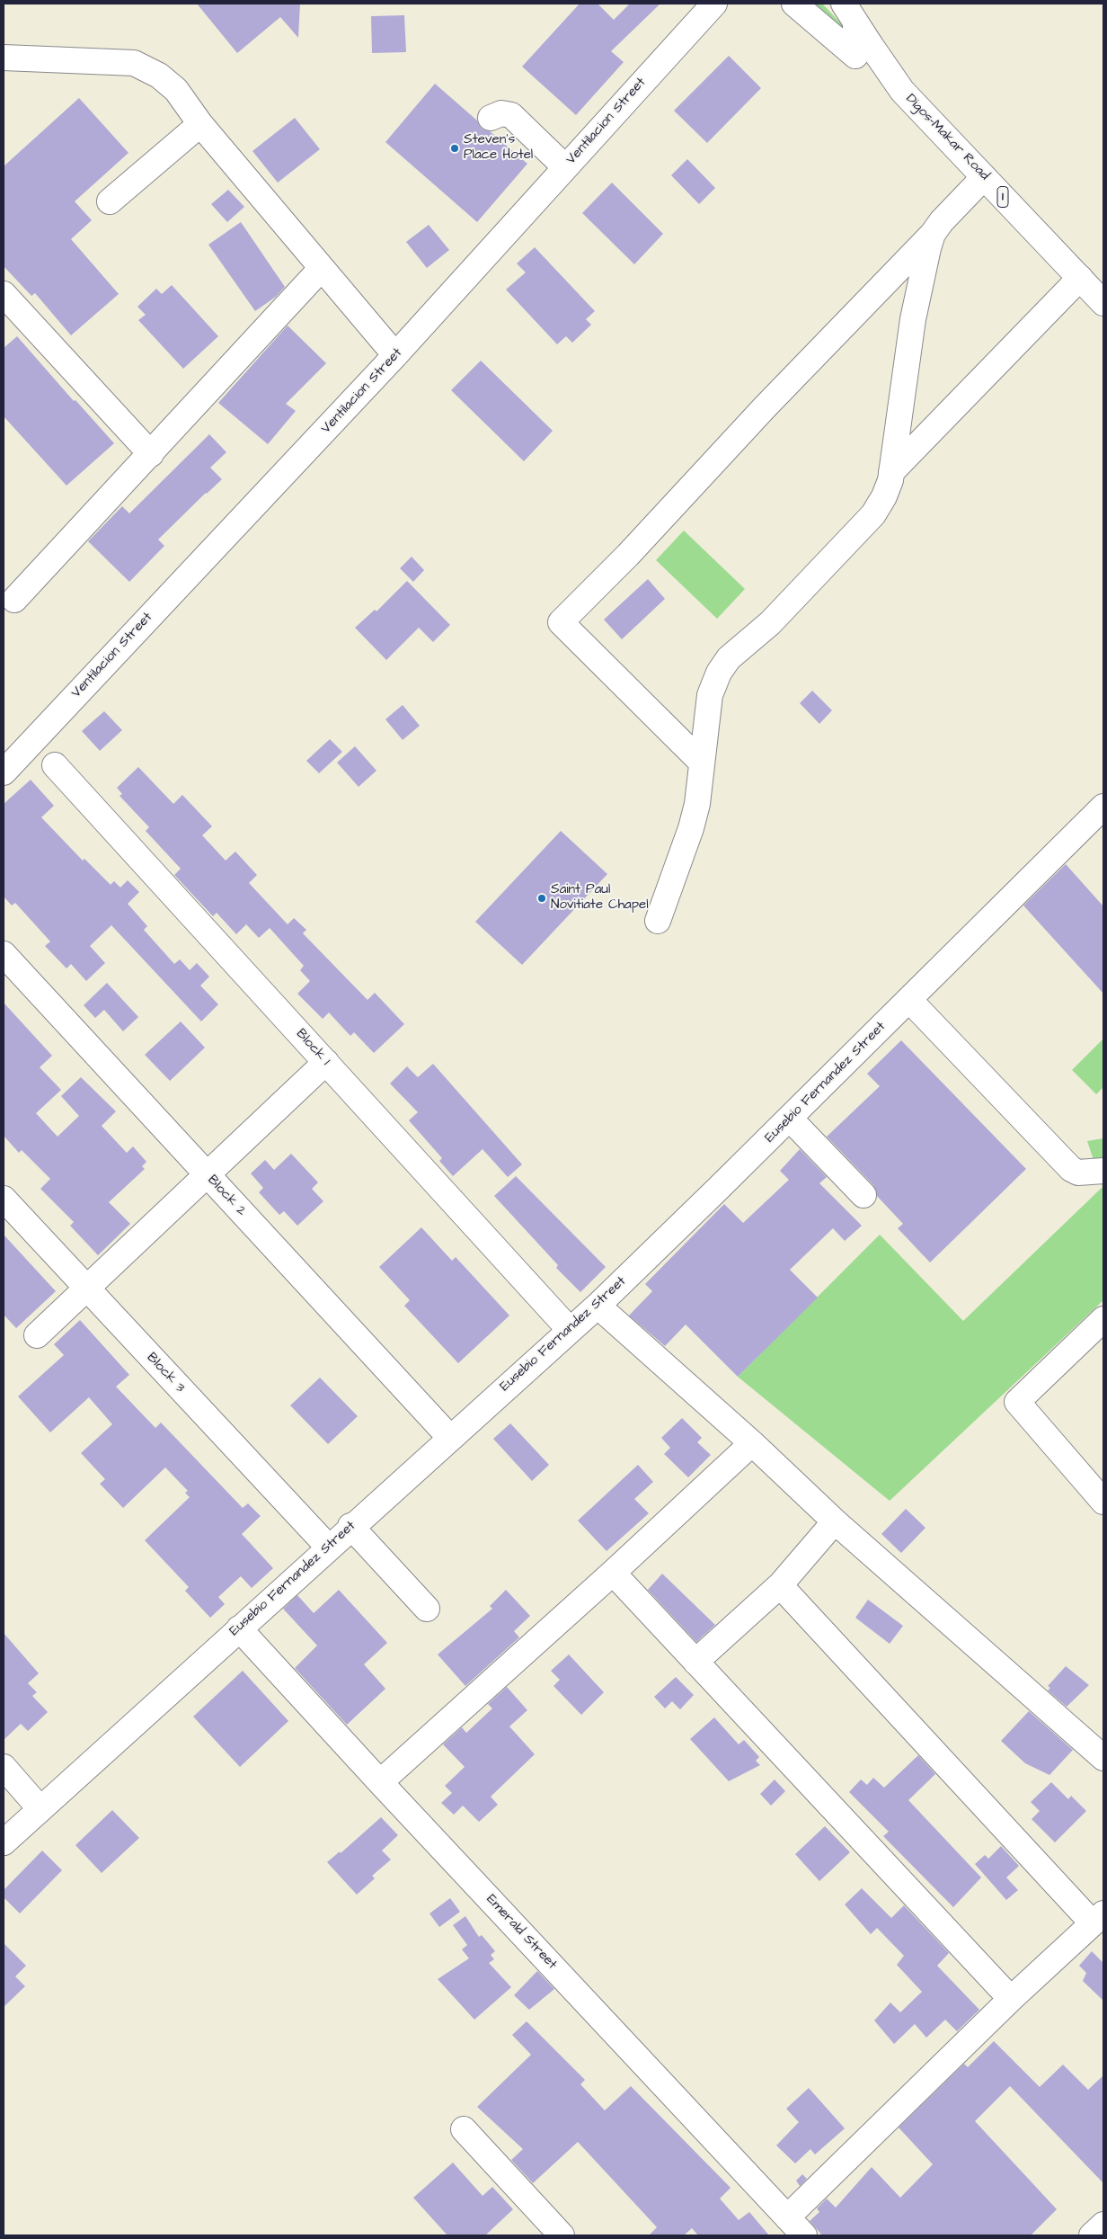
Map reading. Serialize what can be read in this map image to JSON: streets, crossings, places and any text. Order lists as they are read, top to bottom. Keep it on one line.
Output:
{"streets":{"main road":["Ventilacion Street","Digos-Makar Road","1","Block 1","Eusebio Fernandez Street","Block 2","Block 3","Emerald Street"]},"crossings":[["Block 1","Eusebio Fernandez Street"],["Eusebio Fernandez Street","Block 2"],["Eusebio Fernandez Street","Block 3"],["Eusebio Fernandez Street","Emerald Street"]],"places":["Steven’s Place Hotel","Saint Paul Novitiate Chapel"]}
